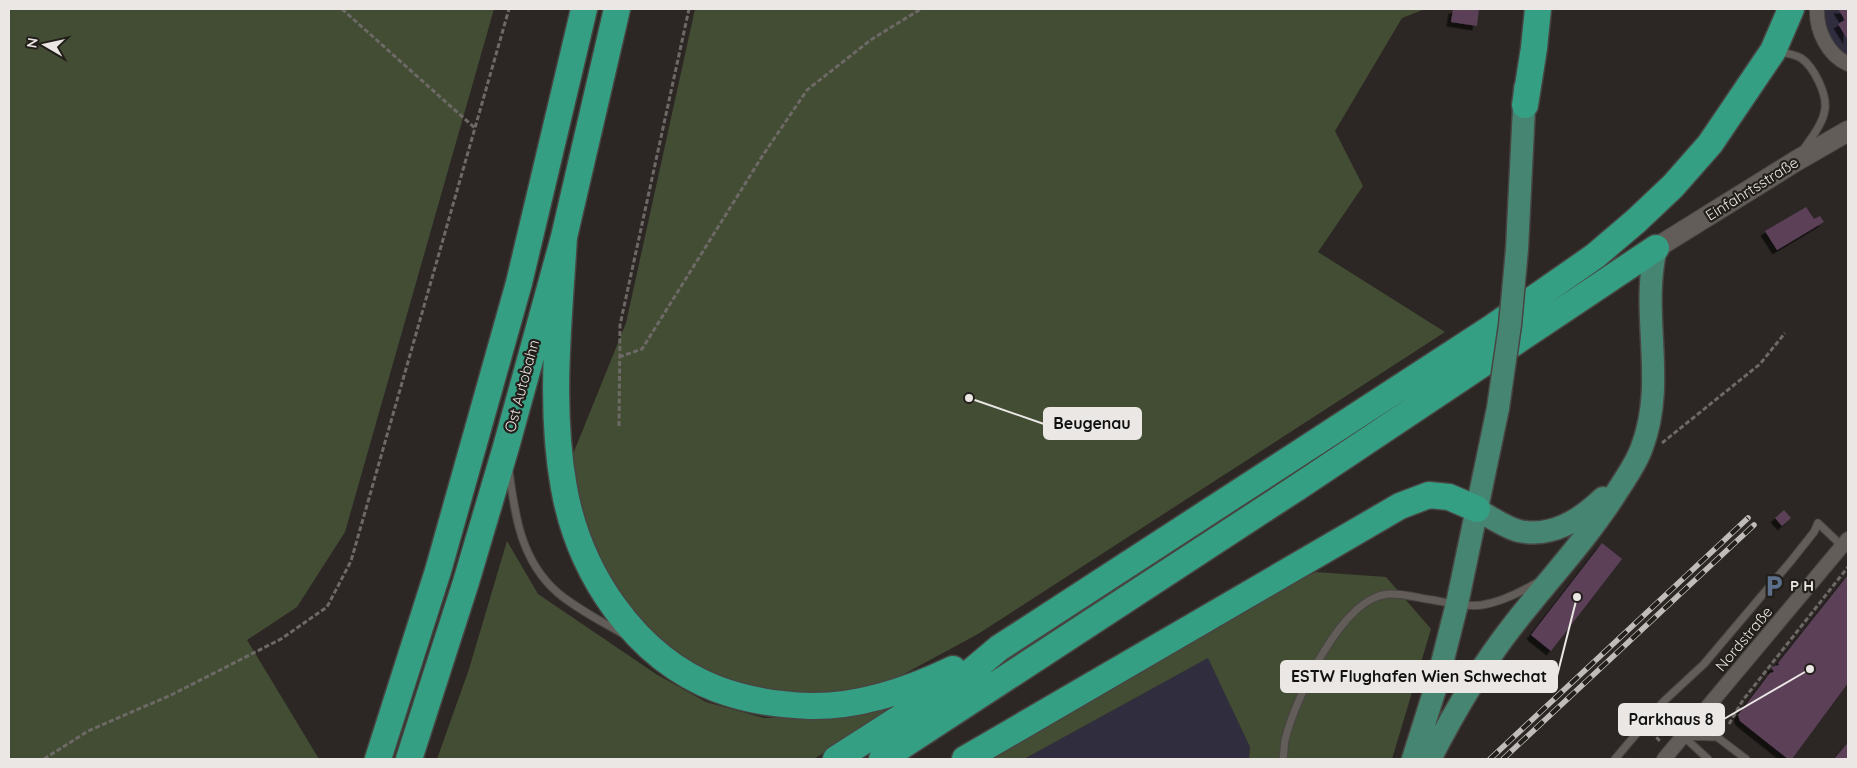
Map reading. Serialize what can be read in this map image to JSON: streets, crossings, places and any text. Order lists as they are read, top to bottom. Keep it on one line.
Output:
{"streets":{"highway":["Ost Autobahn"],"street":["Einfahrtsstraße","Nordstraße"]},"places":{"other":["Beugenau","ESTW Flughafen Wien Schwechat","Parkhaus 8"],"parking":["P H"]},"north":"left"}
